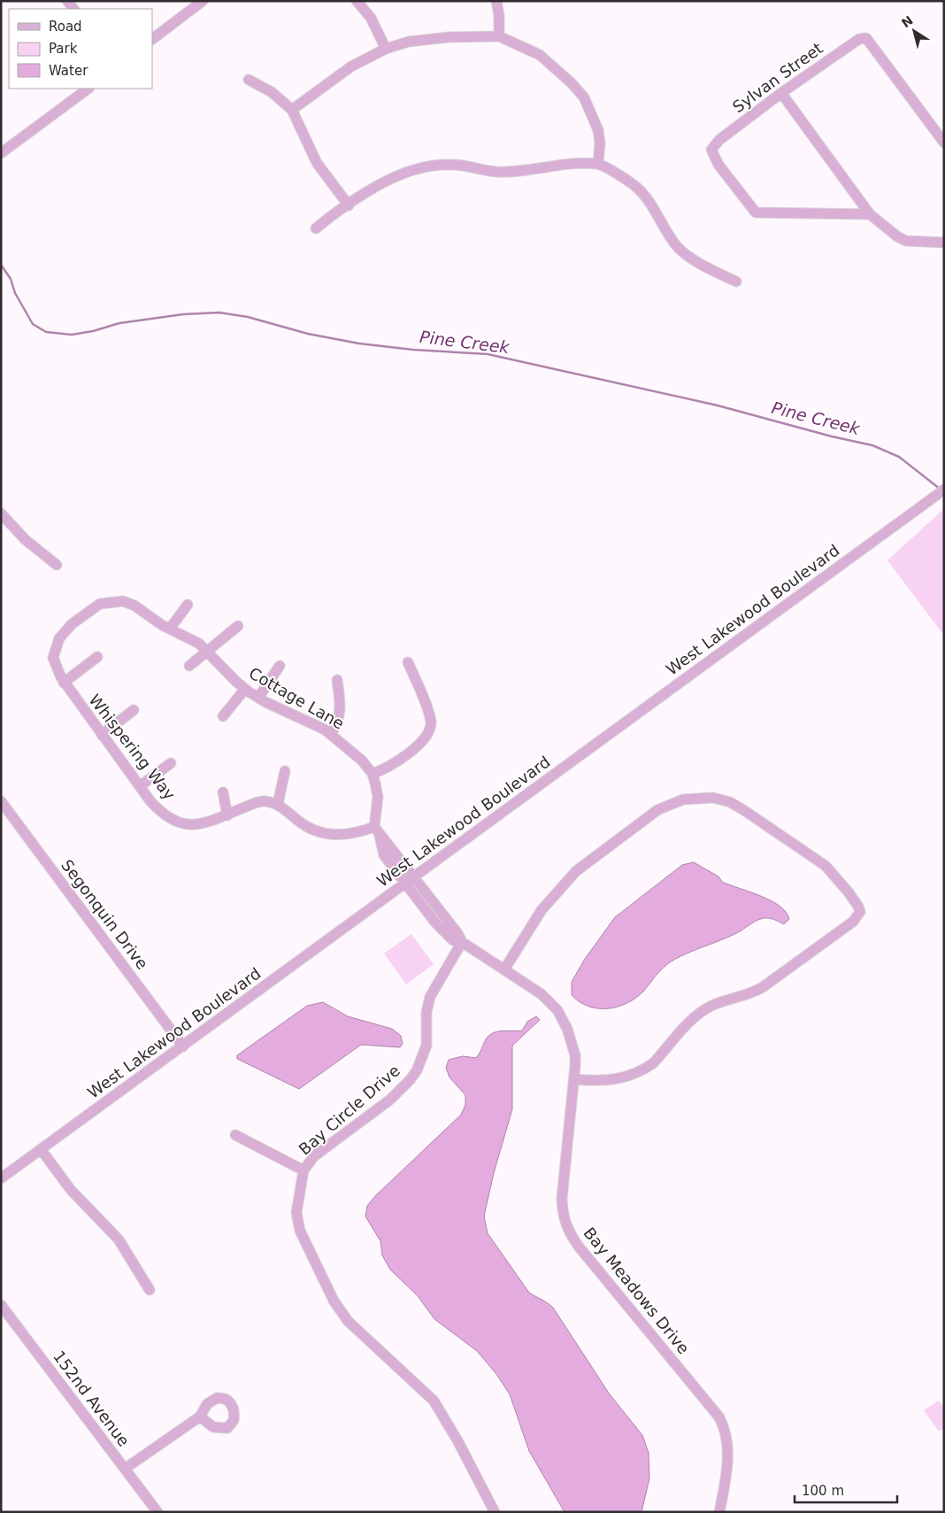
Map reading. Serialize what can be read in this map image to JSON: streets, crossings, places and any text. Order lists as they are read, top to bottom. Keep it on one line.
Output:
{"streets":{"street":["Sylvan Street","West Lakewood Boulevard","Cottage Lane","Whispering Way","Segonquin Drive","Bay Circle Drive","Bay Meadows Drive","152nd Avenue"]},"crossings":[["West Lakewood Boulevard","Segonquin Drive"],["West Lakewood Boulevard","Bay Meadows Drive"],["Cottage Lane","Whispering Way"],["Bay Circle Drive","Bay Meadows Drive"]],"water":["Pine Creek"],"legend":["Road","Park","Water"],"scale_bar":"100 m","north":"top left"}
